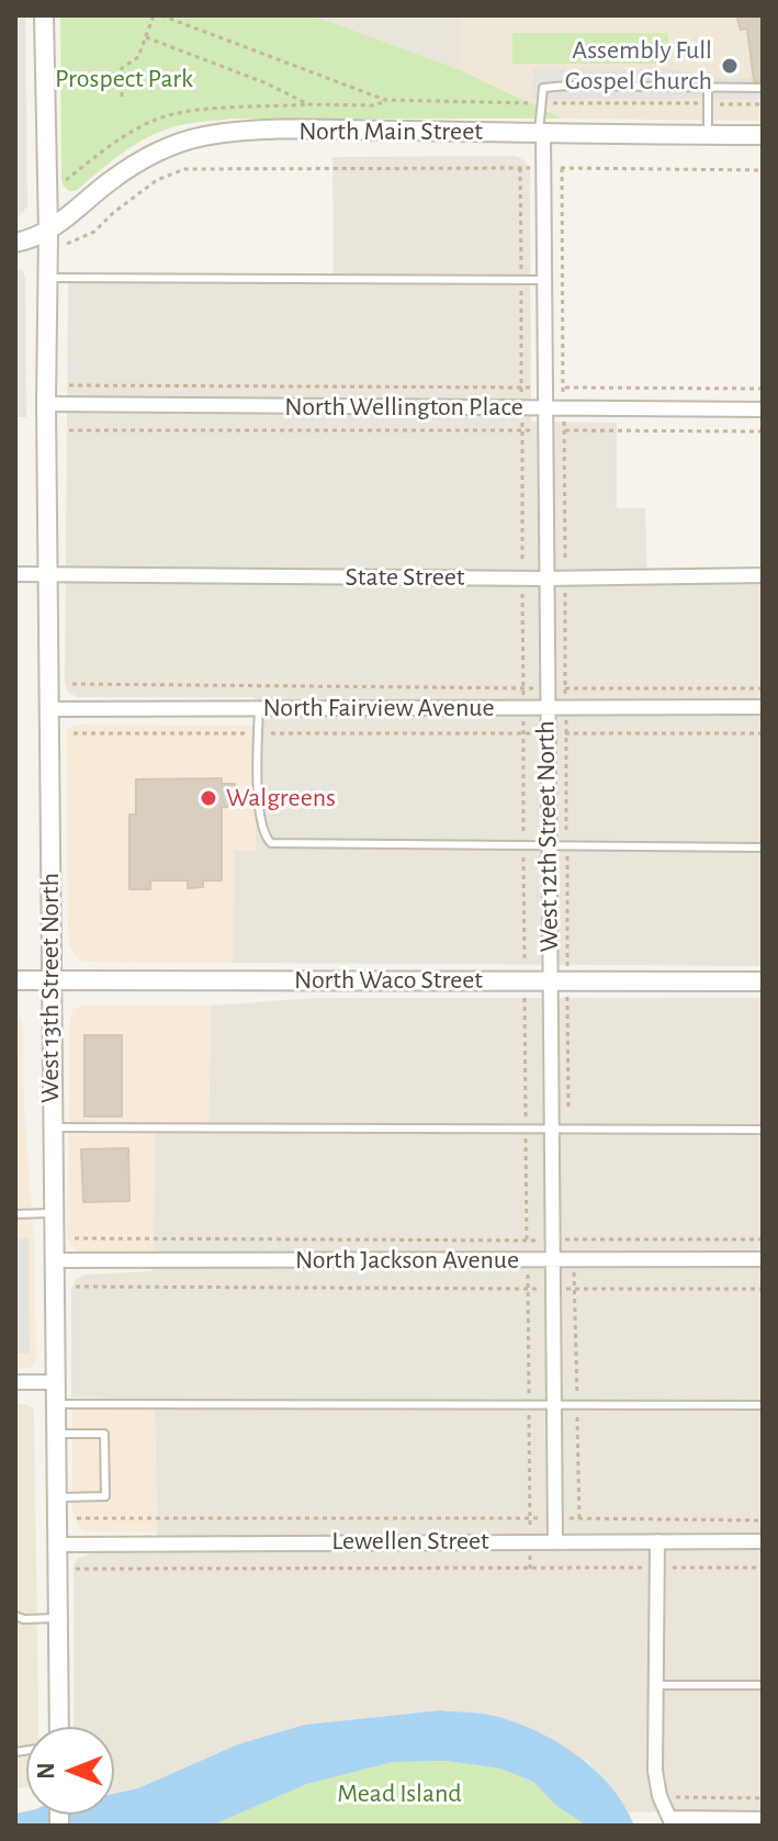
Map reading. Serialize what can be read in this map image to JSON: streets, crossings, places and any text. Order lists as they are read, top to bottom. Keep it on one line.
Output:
{"streets":{"street":["North Main Street","North Wellington Place","State Street","North Fairview Avenue","West 12th Street North","North Waco Street","West 13th Street North","North Jackson Avenue","Lewellen Street"]},"crossings":[["North Main Street","West 12th Street North"],["North Main Street","West 13th Street North"],["North Wellington Place","West 12th Street North"],["North Wellington Place","West 13th Street North"],["State Street","West 12th Street North"],["State Street","West 13th Street North"],["North Fairview Avenue","West 12th Street North"],["North Fairview Avenue","West 13th Street North"],["West 12th Street North","North Waco Street"],["West 12th Street North","North Jackson Avenue"],["West 12th Street North","Lewellen Street"],["North Waco Street","West 13th Street North"],["West 13th Street North","North Jackson Avenue"],["West 13th Street North","Lewellen Street"]],"parks":["Prospect Park","Mead Island"],"places":["Assembly Full Gospel Church","Walgreens"],"north":"left"}
